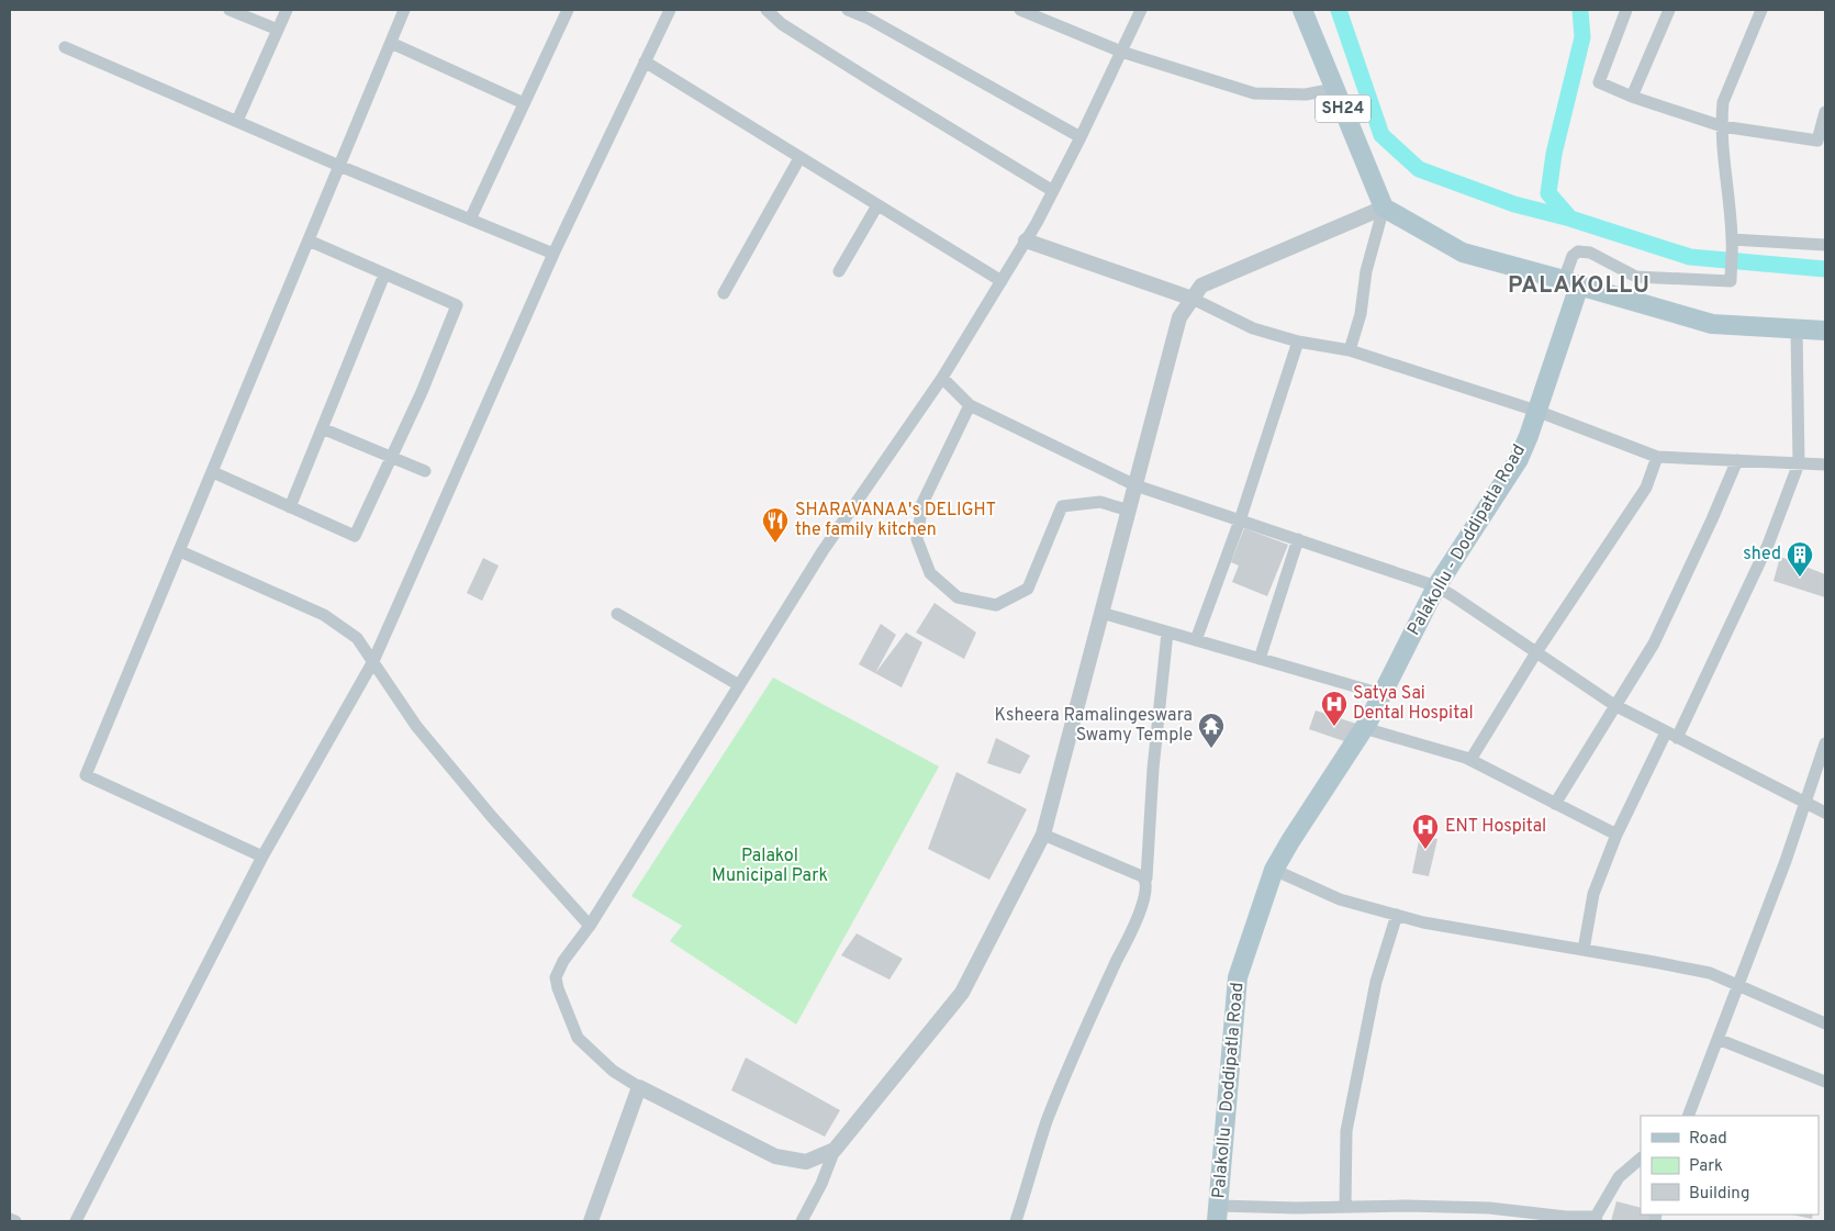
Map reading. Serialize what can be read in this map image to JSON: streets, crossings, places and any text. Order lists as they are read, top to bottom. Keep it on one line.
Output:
{"streets":{"main road":["SH24","Palakollu - Doddipatla Road"]},"districts":["PALAKOLLU"],"parks":["Palakol Municipal Park"],"places":{"restaurant":["SHARAVANAA's DELIGHT the family kitchen"],"building":["shed"],"hospital":["Satya Sai Dental Hospital","ENT Hospital"],"temple":["Ksheera Ramalingeswara Swamy Temple"]},"legend":["Road","Park","Building"]}
